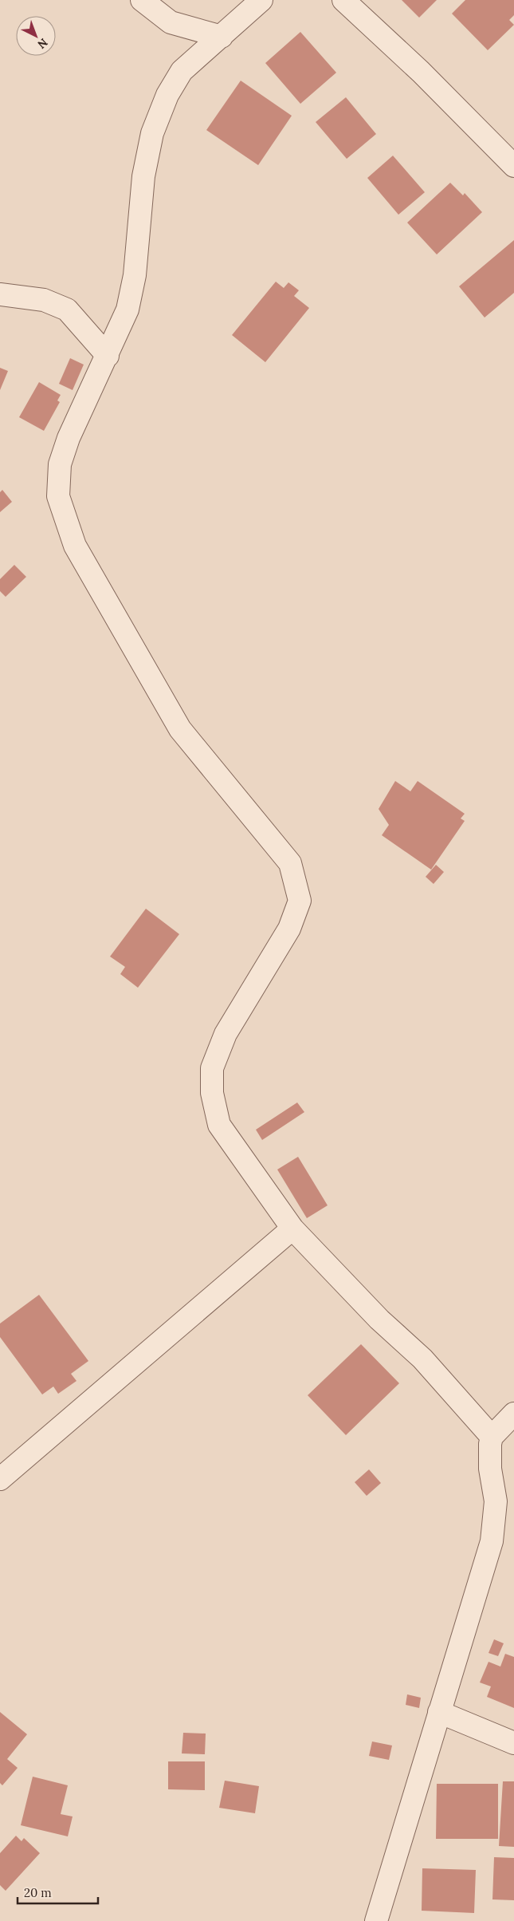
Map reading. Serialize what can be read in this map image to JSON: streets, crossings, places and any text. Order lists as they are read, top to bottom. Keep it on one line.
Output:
{"scale_bar":"20 m","north":"bottom right"}
